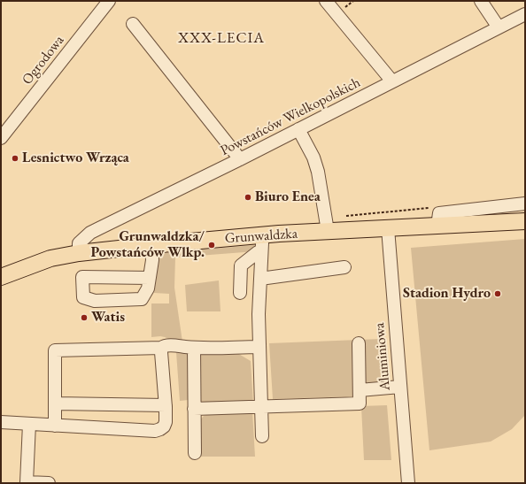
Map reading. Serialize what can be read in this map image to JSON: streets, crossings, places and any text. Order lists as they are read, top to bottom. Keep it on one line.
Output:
{"streets":{"main road":["Grunwaldzka"],"street":["Ogrodowa","Powstańców Wielkopolskich","Aluminiowa"]},"crossings":[["Powstańców Wielkopolskich","Grunwaldzka"],["Grunwaldzka","Aluminiowa"]],"districts":["XXX-LECIA"],"places":["Lesnictwo Wrząca","Biuro Enea","Grunwaldzka/ Powstańców Wlkp.","Stadion Hydro","Watis"]}
